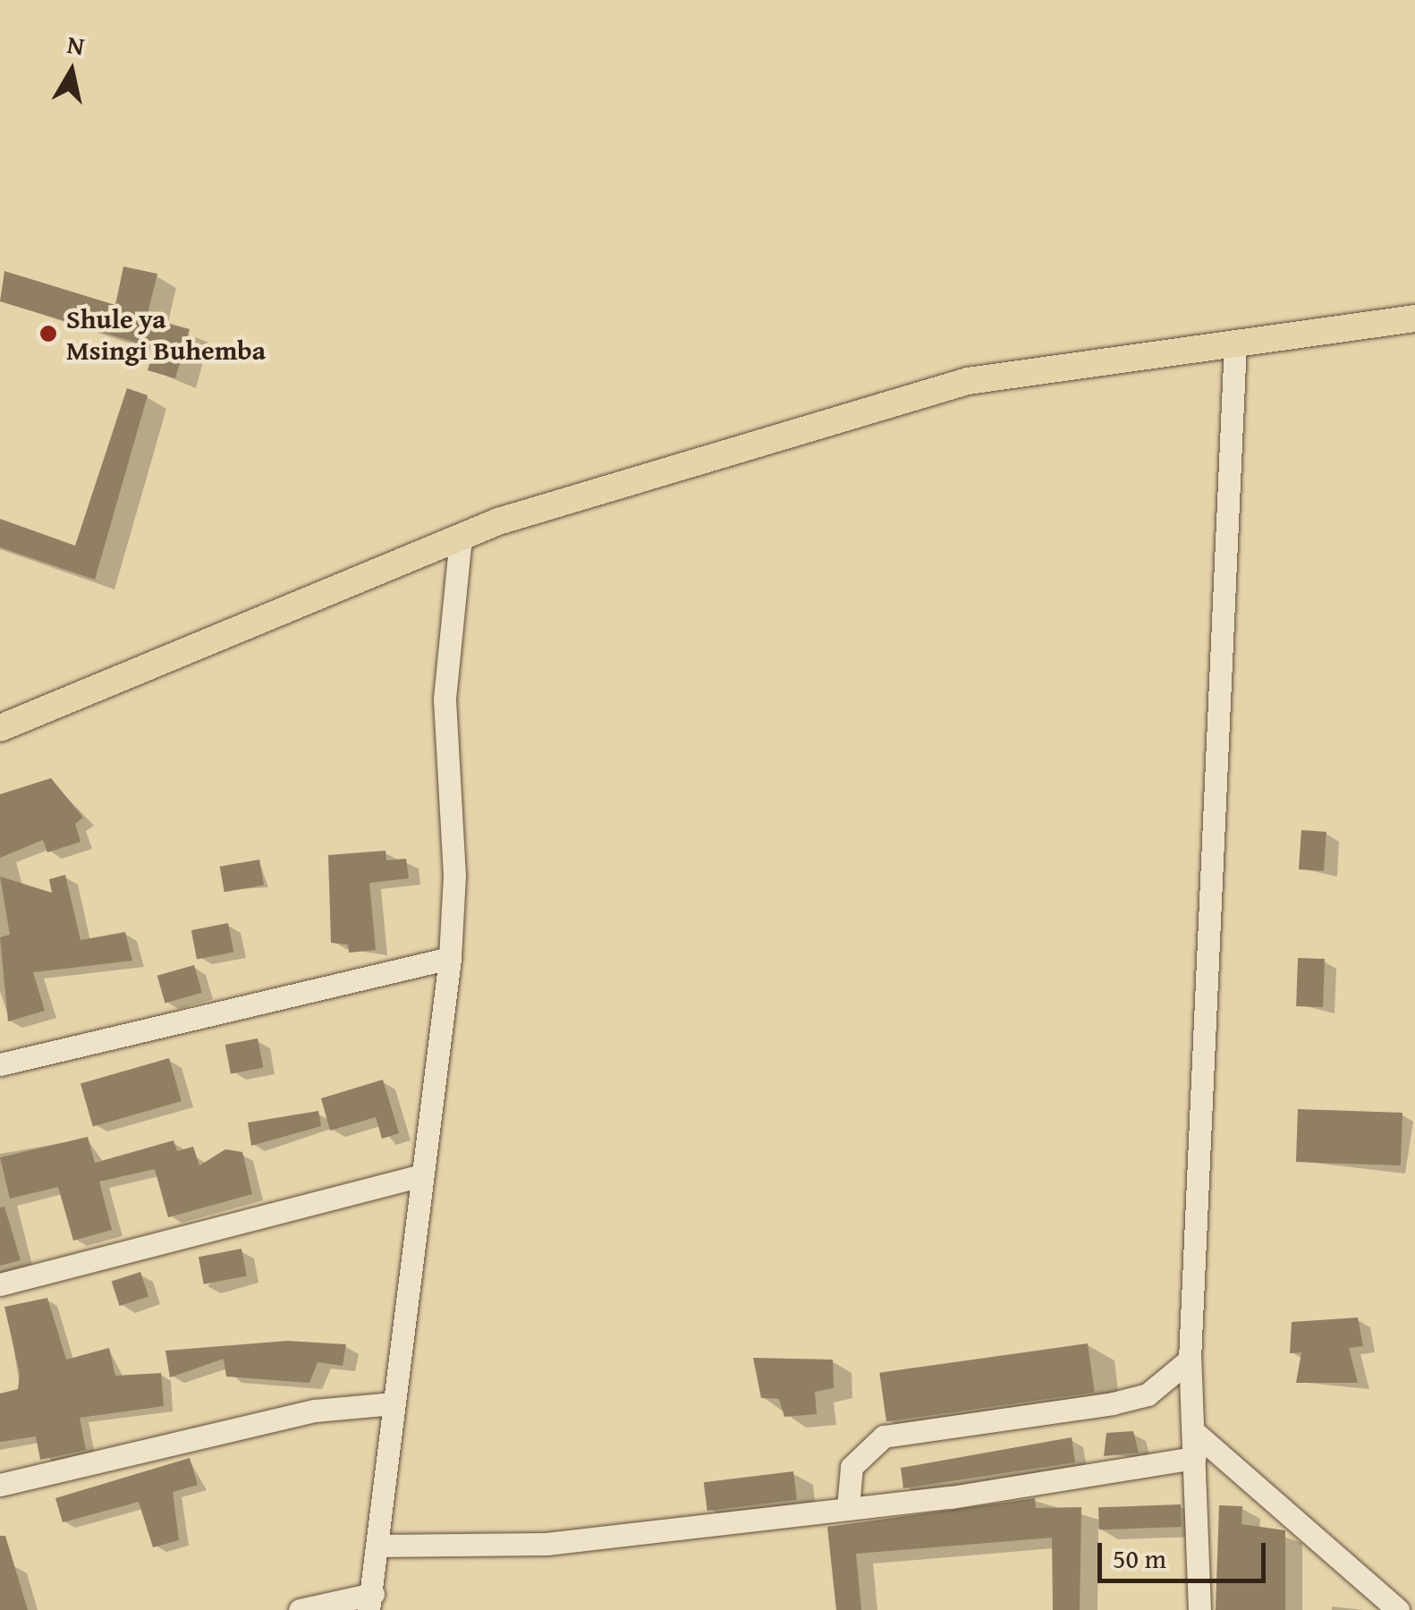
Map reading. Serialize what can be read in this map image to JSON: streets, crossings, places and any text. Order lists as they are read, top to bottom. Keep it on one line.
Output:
{"places":["Shule ya Msingi Buhemba"],"scale_bar":"50 m","north":"top"}
